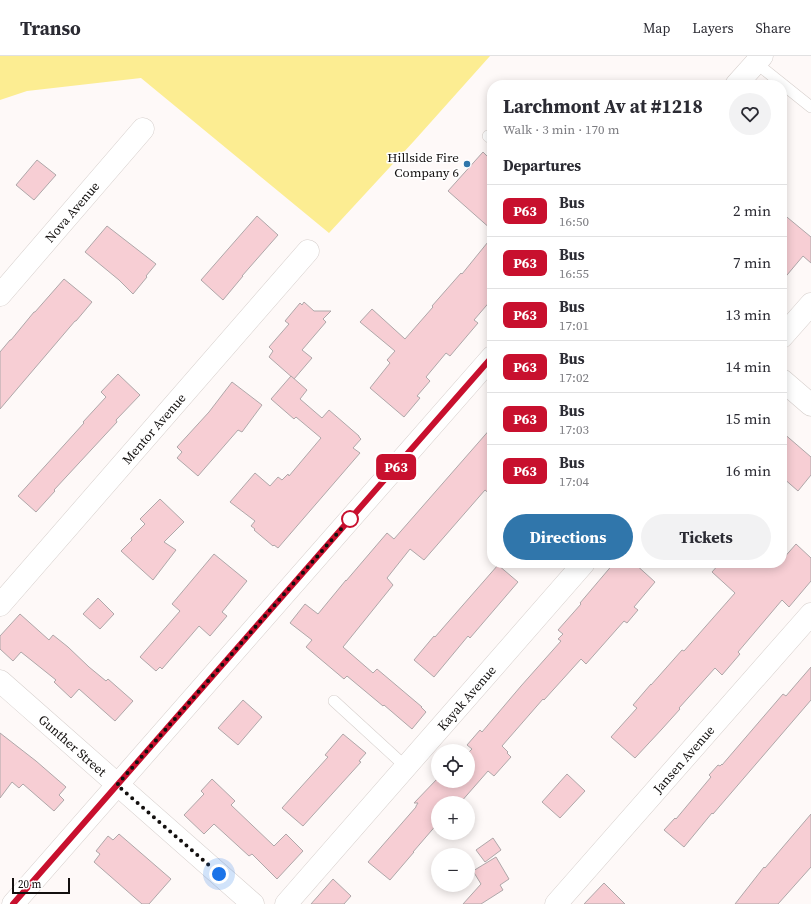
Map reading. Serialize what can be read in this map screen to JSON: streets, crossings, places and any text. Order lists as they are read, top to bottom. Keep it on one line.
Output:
{"streets":{"street":["Nova Avenue","Mentor Avenue","Kayak Avenue","Gunther Street","Jansen Avenue"]},"places":["Hillside Fire Company 6"],"lines":["bus line P63"],"scale_bar":"20 m","page":{"header":"Transo","nav":["Map","Layers","Share"],"on_map":"P63","heading":[["Larchmont Av at #1218","Walk · 3 min · 170 m"],"Departures"],"list":[{"mark":"P63","name":"Bus","note":"16:50","value":"2 min"},{"mark":"P63","name":"Bus","note":"16:55","value":"7 min"},{"mark":"P63","name":"Bus","note":"17:01","value":"13 min"},{"mark":"P63","name":"Bus","note":"17:02","value":"14 min"},{"mark":"P63","name":"Bus","note":"17:03","value":"15 min"},{"mark":"P63","name":"Bus","note":"17:04","value":"16 min"}],"buttons":["Directions","Tickets"],"map_buttons":["+","−"],"scale":"20 m"}}
